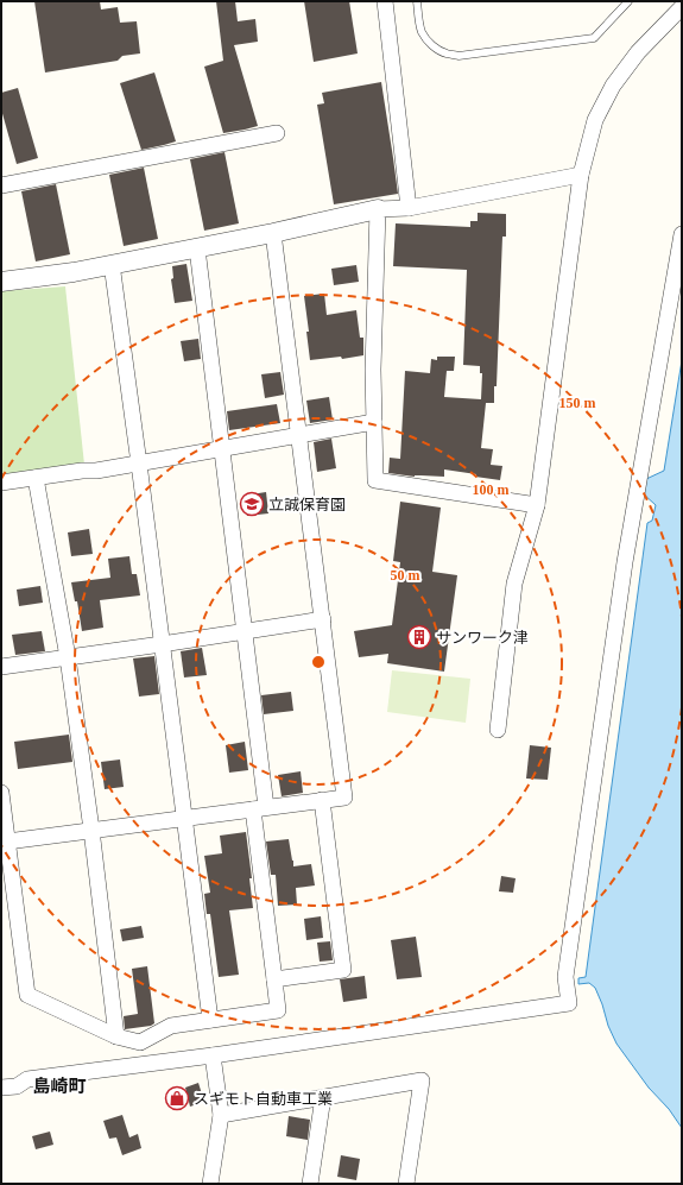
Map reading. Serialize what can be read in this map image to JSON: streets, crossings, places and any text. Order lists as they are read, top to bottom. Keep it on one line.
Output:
{"districts":["島崎町"],"places":{"school or university":["立誠保育園"],"building":["サンワーク津"],"shop":["スギモト自動車工業"]},"rings":["150 m","100 m","50 m"]}
